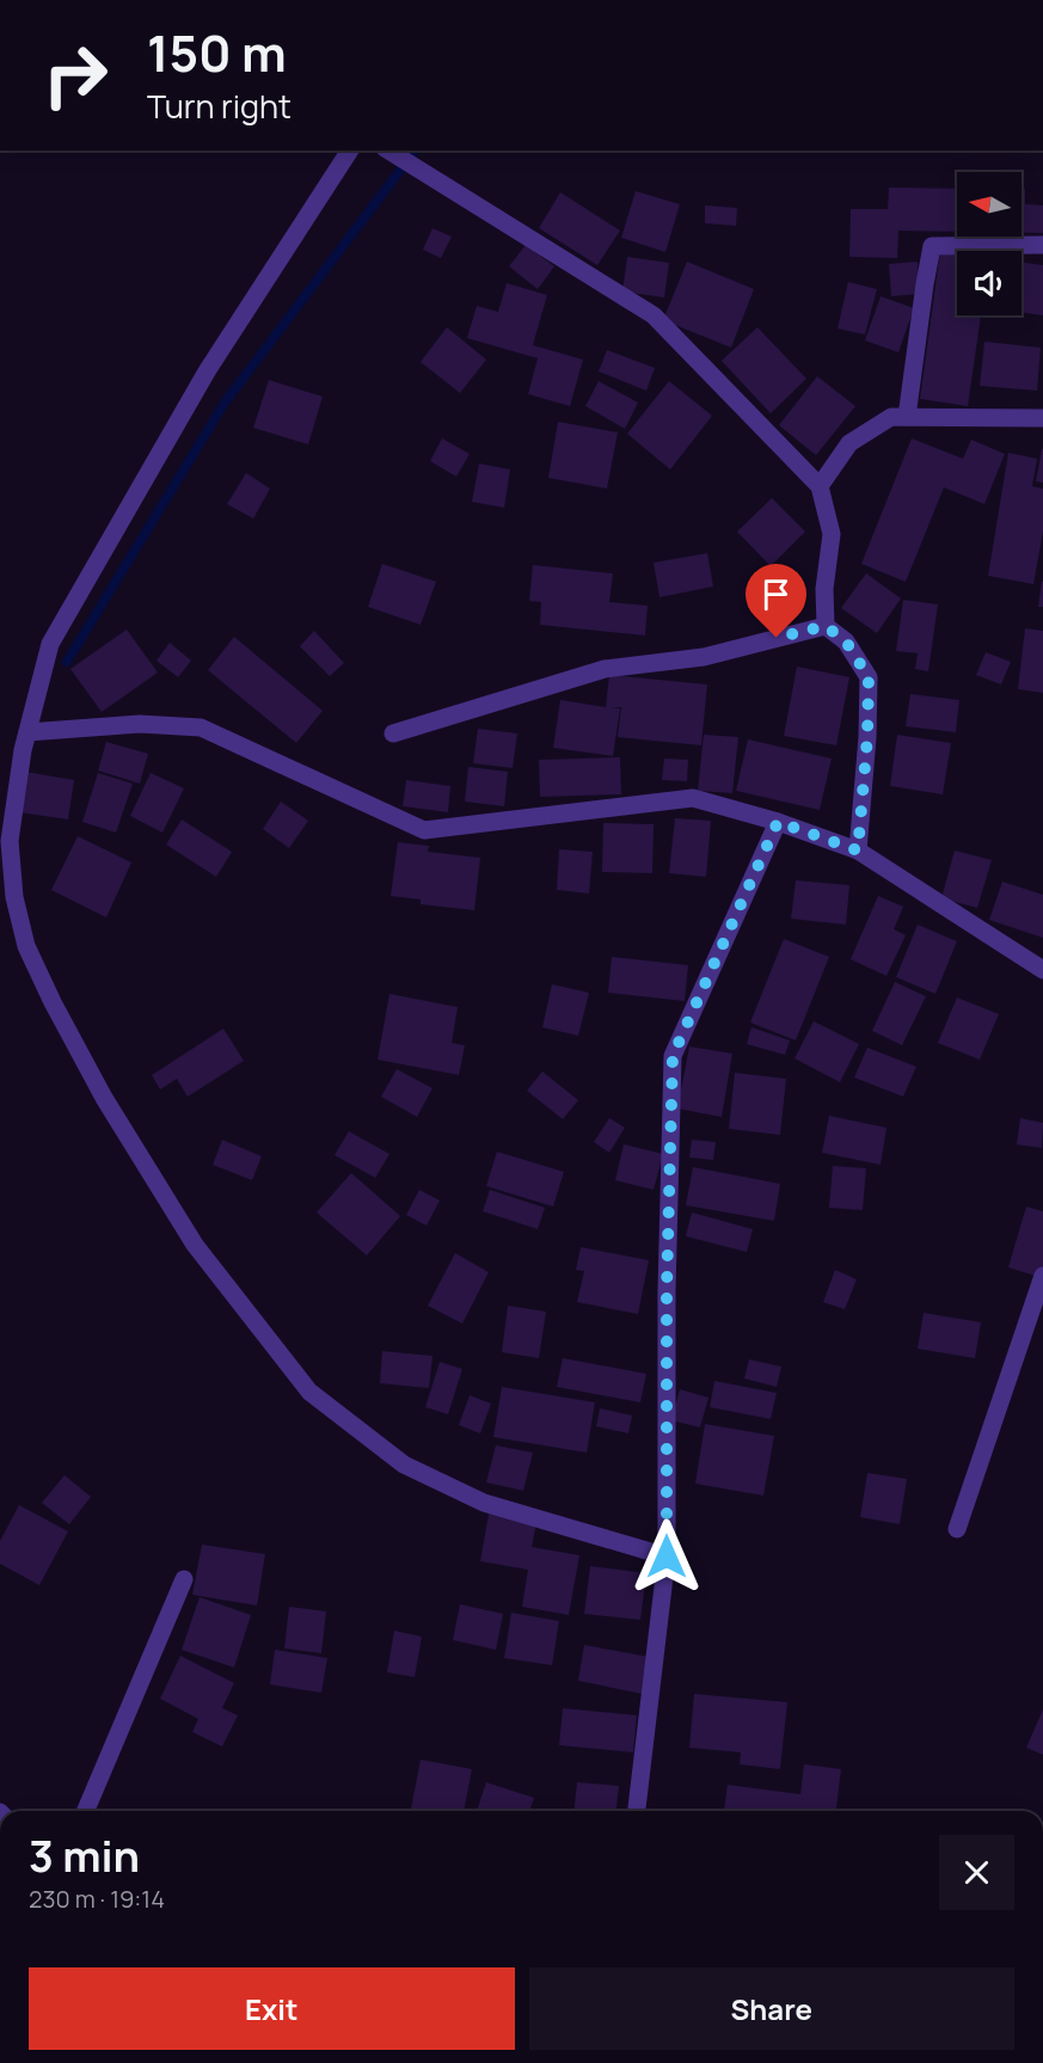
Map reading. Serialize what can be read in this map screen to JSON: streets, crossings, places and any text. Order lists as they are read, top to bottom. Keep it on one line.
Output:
{"north":"left","page":{"turn":["150 m","Turn right"],"heading":["3 min","230 m · 19:14"],"buttons":["Exit","Share"]}}
